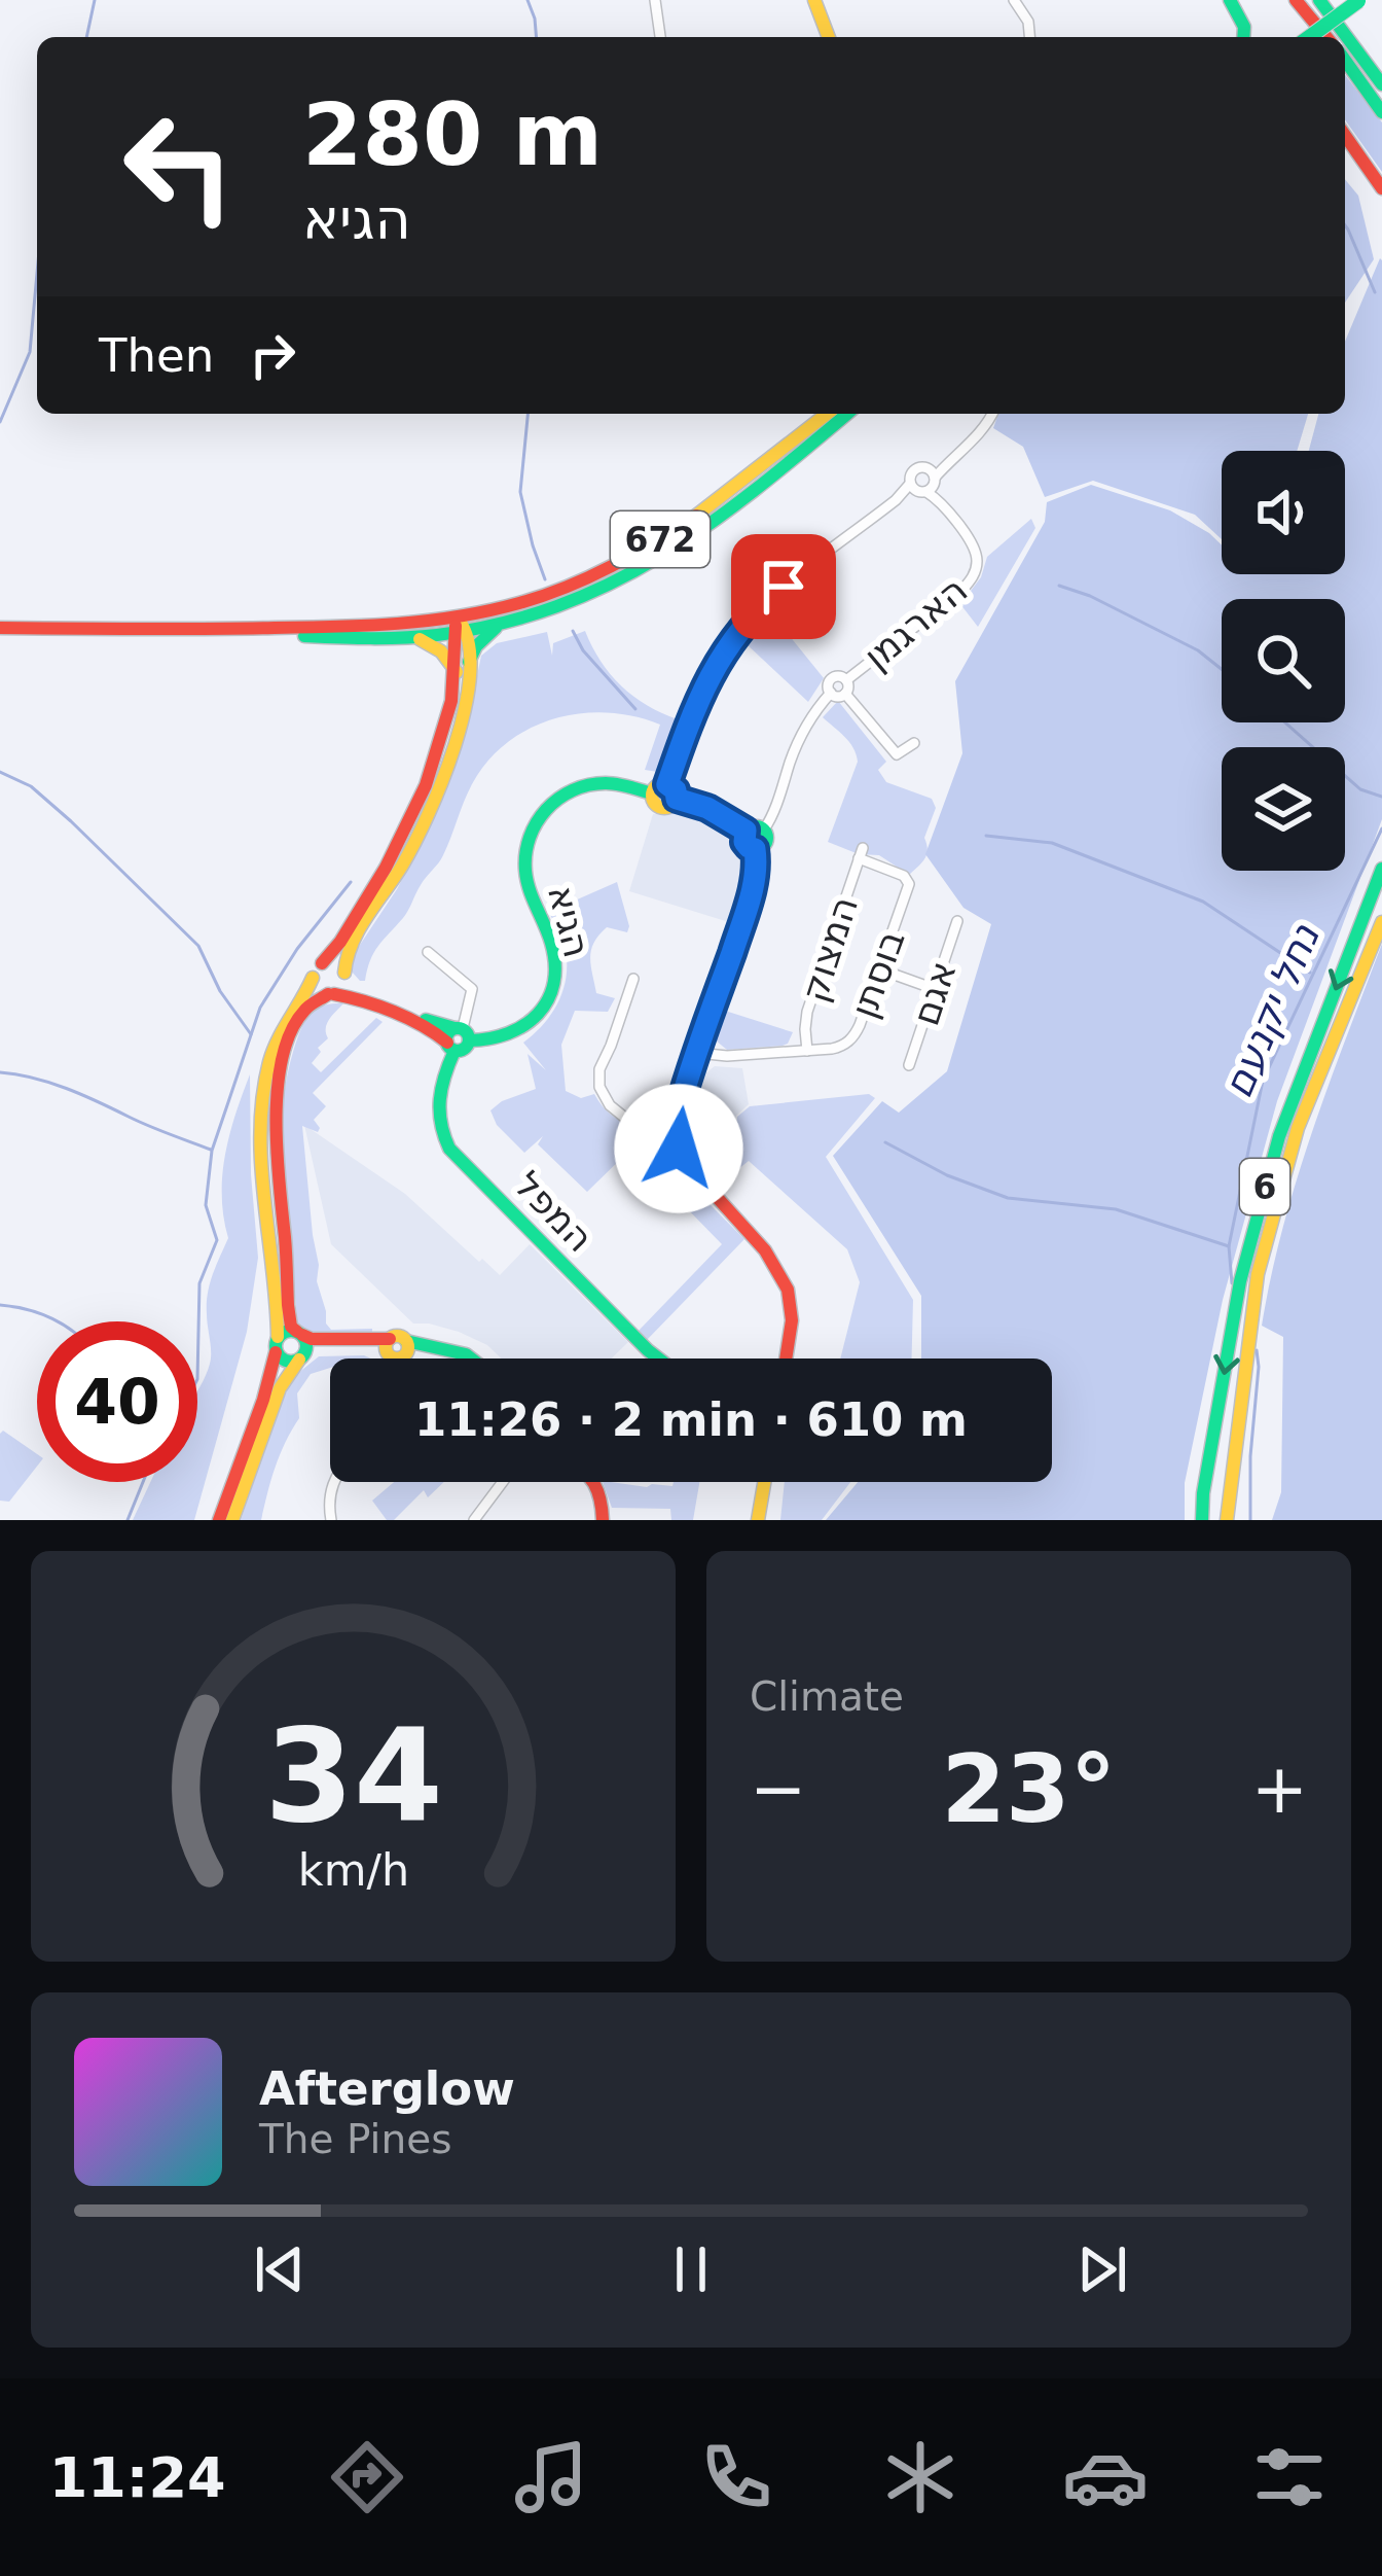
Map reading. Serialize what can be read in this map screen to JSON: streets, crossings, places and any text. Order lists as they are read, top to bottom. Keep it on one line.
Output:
{"streets":{"main road":["672","הגיא","6","המפל"],"street":["הארגמן","המצוק","בוסתן","אגם"]},"crossings":[["הגיא","המפל"],["המצוק","בוסתן"]],"water":["נחל יקנעם"],"page":{"turn":["280 m","הגיא"],"then":"Then","limit":"40","trip":"11:26 · 2 min · 610 m","tile":"Climate","heat":["−","23°","+"],"song":["Afterglow","The Pines"],"tabs":"11:24","gauge":["34","km/h"]}}
